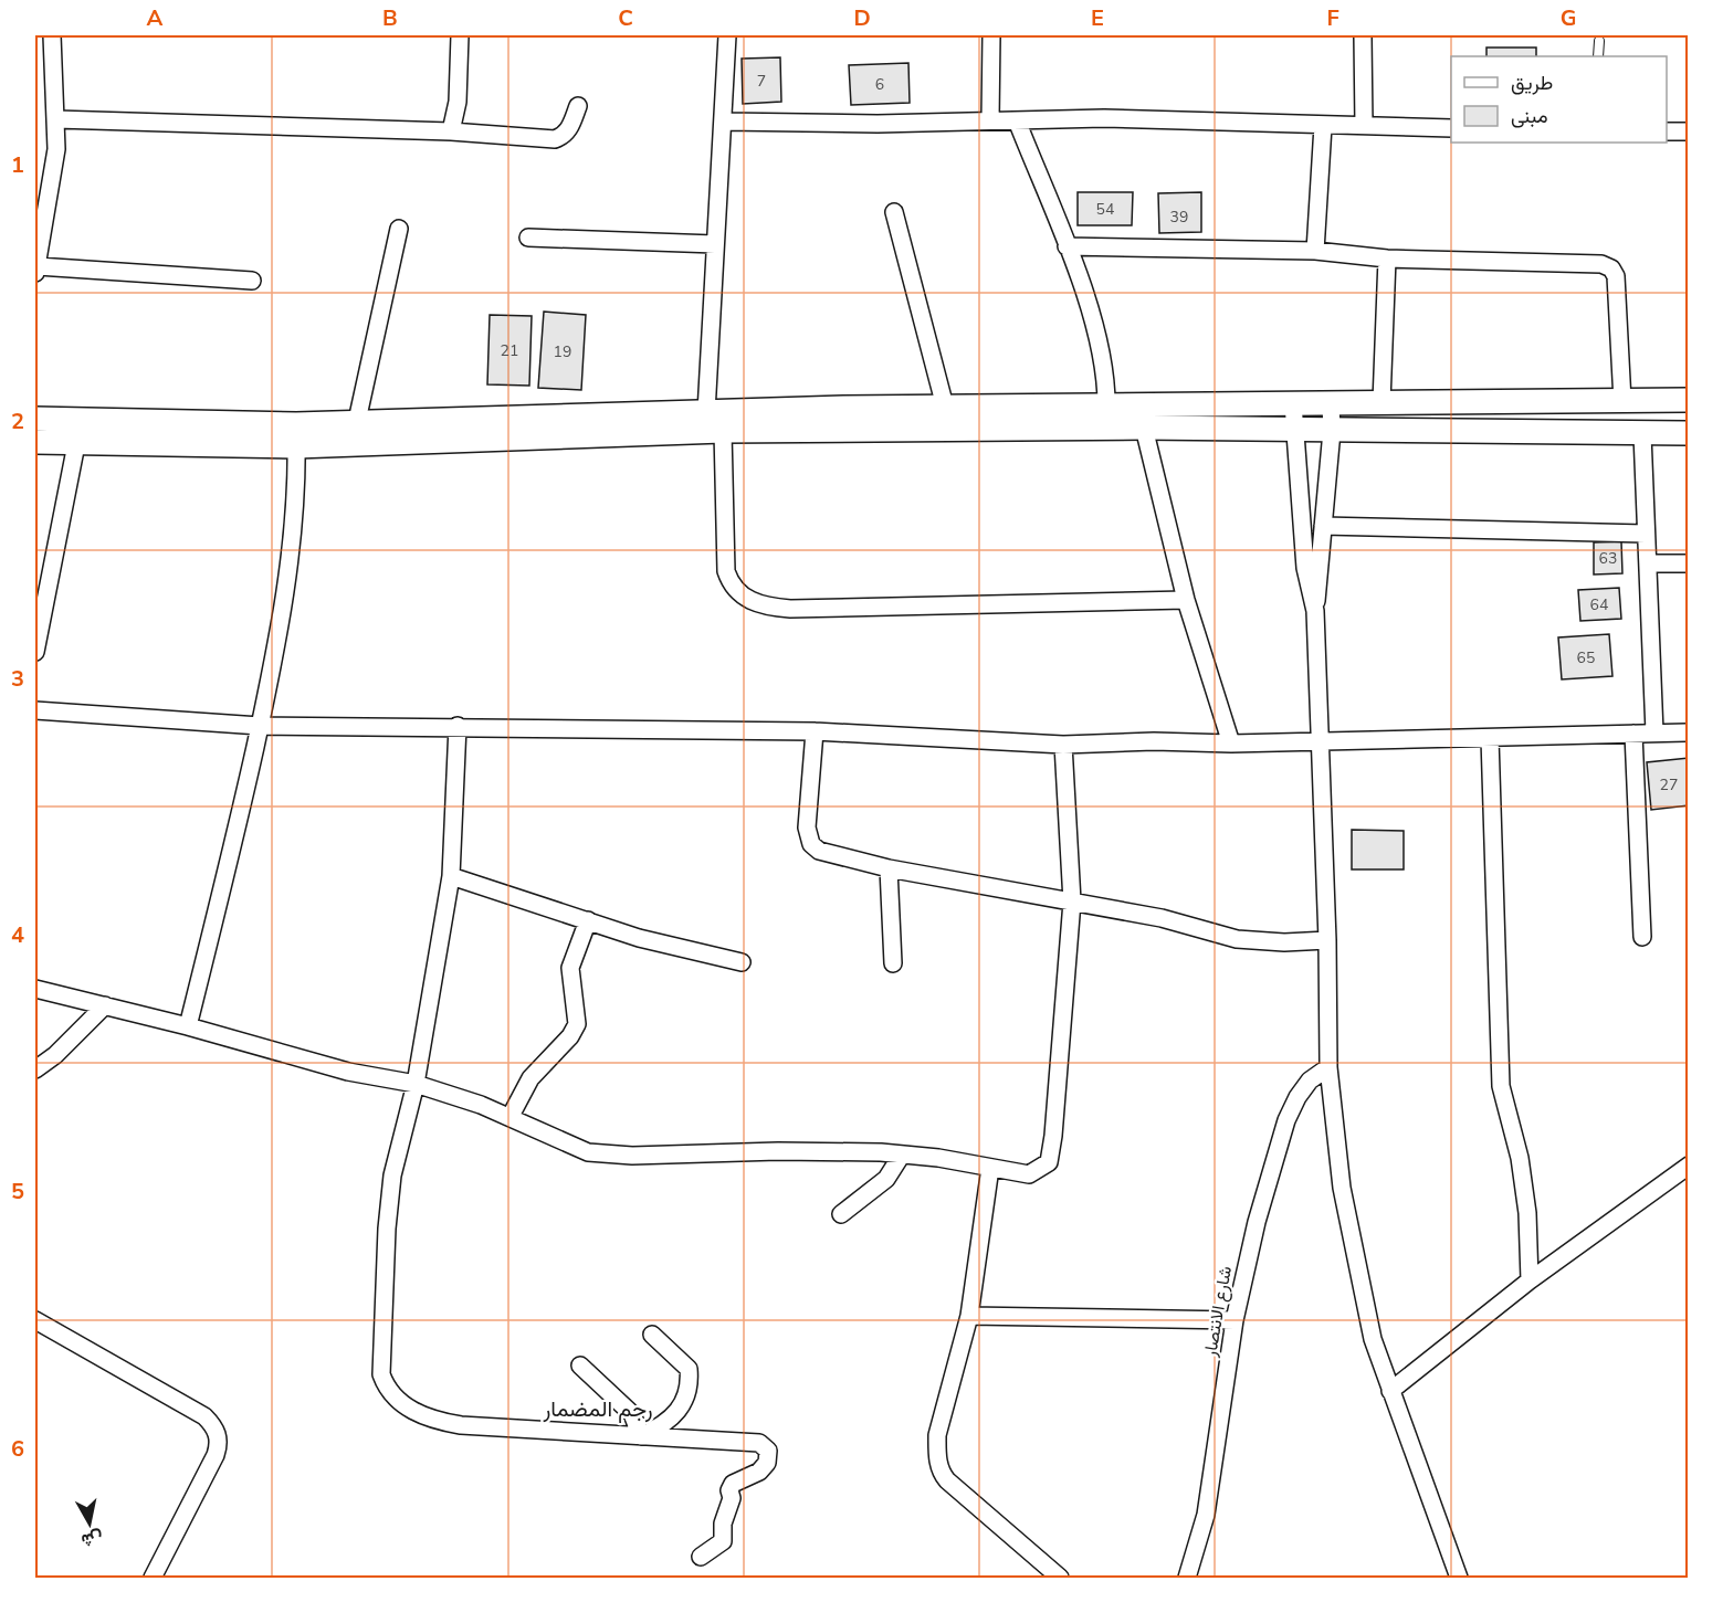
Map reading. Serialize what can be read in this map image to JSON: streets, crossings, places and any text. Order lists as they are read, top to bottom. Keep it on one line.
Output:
{"streets":{"street":["شارع الانتصار"]},"districts":["رجم المضمار"],"house_numbers":["7","6","54","39","21","19","63","64","65","27"],"legend":["طريق","مبنى"],"north":"bottom","grid":{"columns":["A","B","C","D","E","F","G"],"rows":["1","2","3","4","5","6"]}}
